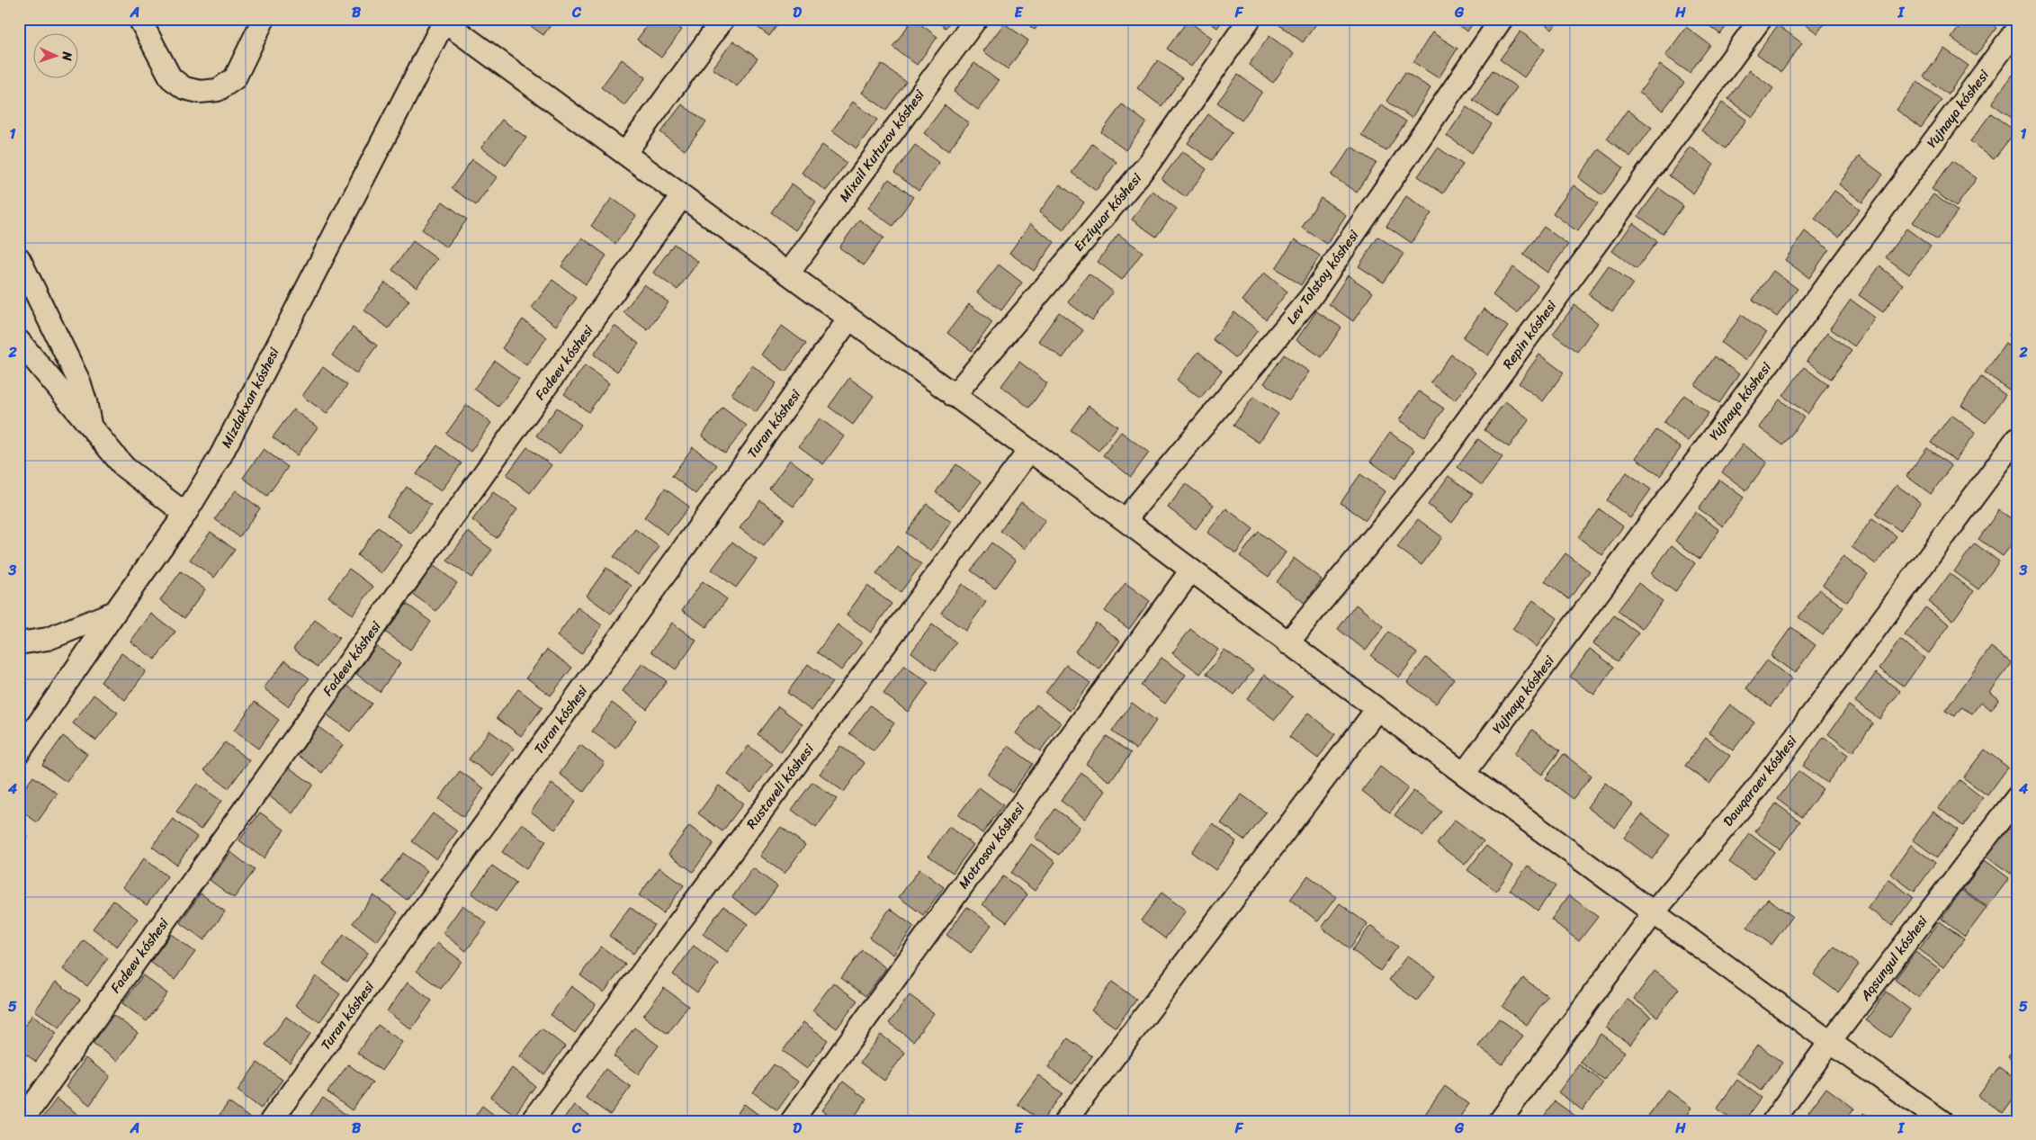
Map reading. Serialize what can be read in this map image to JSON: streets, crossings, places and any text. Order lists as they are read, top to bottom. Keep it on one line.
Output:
{"streets":{"street":["Yujnaya kóshesi","Mixail Kutuzov kóshesi","Erziyuar kóshesi","Lev Tolstoy kóshesi","Repin kóshesi","Fadeev kóshesi","Mizdakxan kóshesi","Turan kóshesi","Dawqaraev kóshesi","Rustaveli kóshesi","Motrosov kóshesi","Aqsungul kóshesi"]},"north":"right","grid":{"columns":["A","B","C","D","E","F","G","H","I"],"rows":["1","2","3","4","5"]}}
